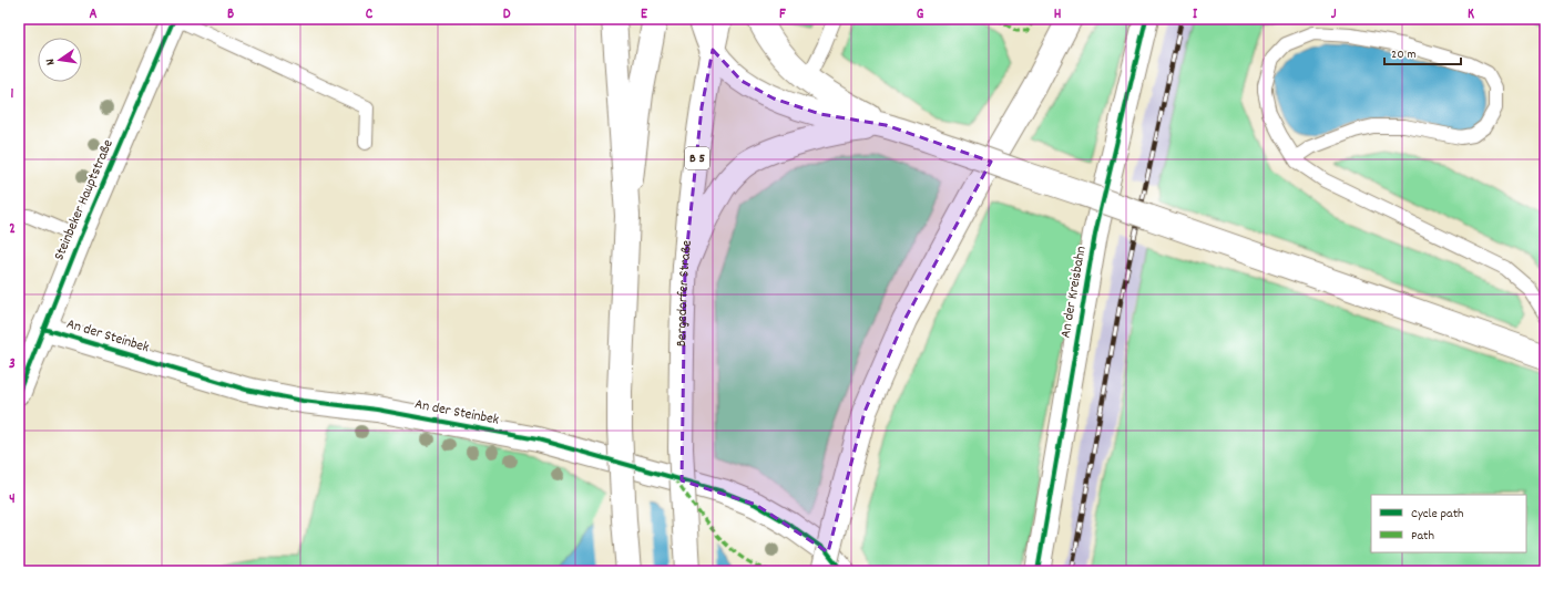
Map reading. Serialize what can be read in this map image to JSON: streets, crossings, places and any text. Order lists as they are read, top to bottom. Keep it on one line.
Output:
{"streets":{"main road":["B 5","Steinbeker Hauptstraße","An der Kreisbahn","Bergedorfer Straße","An der Steinbek"]},"crossings":[["Steinbeker Hauptstraße","An der Steinbek"]],"legend":["Cycle path","Path"],"scale_bar":"20 m","north":"left","grid":{"columns":["A","B","C","D","E","F","G","H","I","J","K"],"rows":["1","2","3","4"]}}
